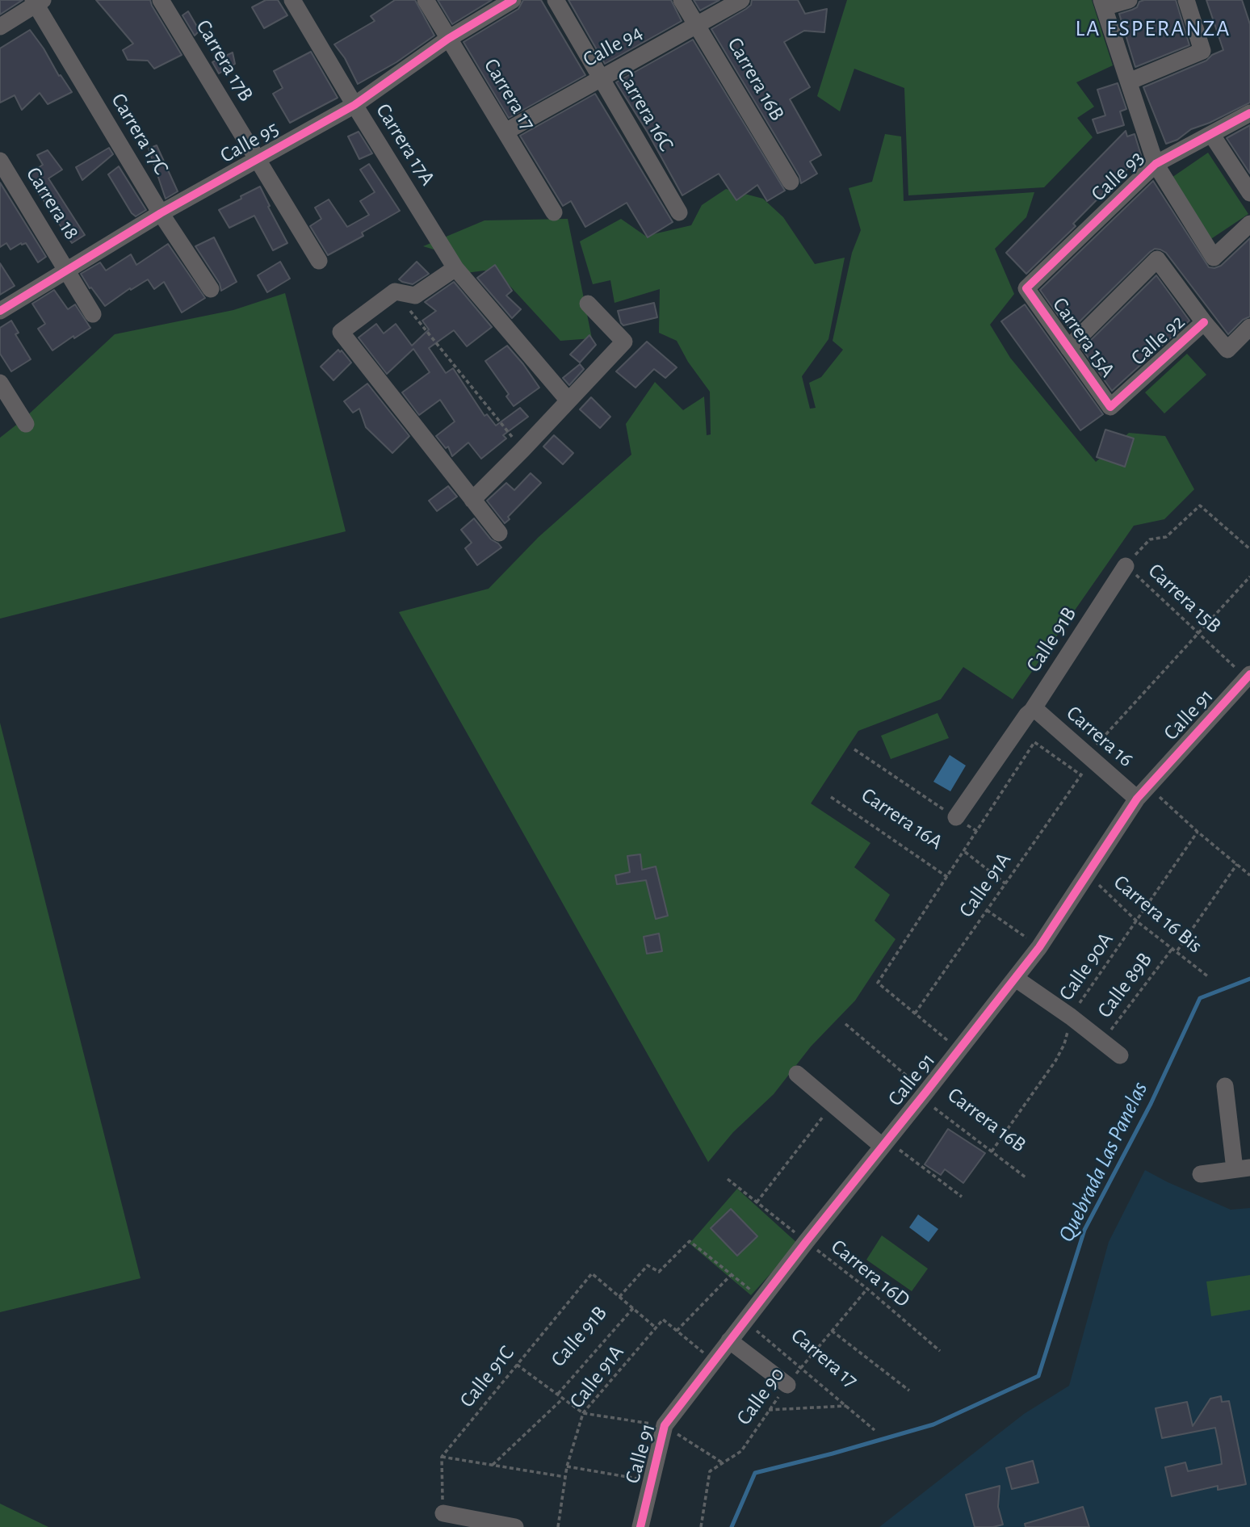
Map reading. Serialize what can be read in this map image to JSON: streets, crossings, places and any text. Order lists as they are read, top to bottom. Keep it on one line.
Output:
{"streets":{"street":["Calle 94","Carrera 17B","Carrera 16B","Carrera 17","Carrera 16C","Carrera 17C","Calle 95","Carrera 17A","Calle 93","Carrera 18","Carrera 15A","Calle 92","Calle 91B","Calle 91","Carrera 16"],"path":["Carrera 15B","Carrera 16A","Calle 91A","Carrera 16 Bis","Calle 90A","Calle 89B","Carrera 16D","Calle 91C","Calle 90"]},"crossings":[["Calle 94","Carrera 16B"],["Calle 94","Carrera 17"],["Calle 94","Carrera 16C"],["Carrera 17B","Calle 95"],["Carrera 16B","Calle 91"],["Carrera 16B","Calle 90A"],["Carrera 17","Calle 95"],["Carrera 17","Calle 91"],["Carrera 17","Calle 90"],["Carrera 17C","Calle 95"],["Calle 95","Carrera 17A"],["Calle 95","Carrera 18"],["Calle 93","Carrera 15A"],["Carrera 15A","Calle 92"],["Carrera 15B","Calle 91B"],["Carrera 15B","Calle 91"],["Calle 91B","Carrera 16"],["Calle 91B","Calle 91C"],["Calle 91","Carrera 16"],["Calle 91","Carrera 16 Bis"],["Calle 91","Carrera 16D"],["Carrera 16","Calle 90A"],["Carrera 16","Calle 89B"],["Carrera 16 Bis","Calle 90A"],["Carrera 16 Bis","Calle 89B"],["Carrera 16D","Calle 90"]],"districts":["LA ESPERANZA"],"water":["Quebrada Las Panelas"]}
